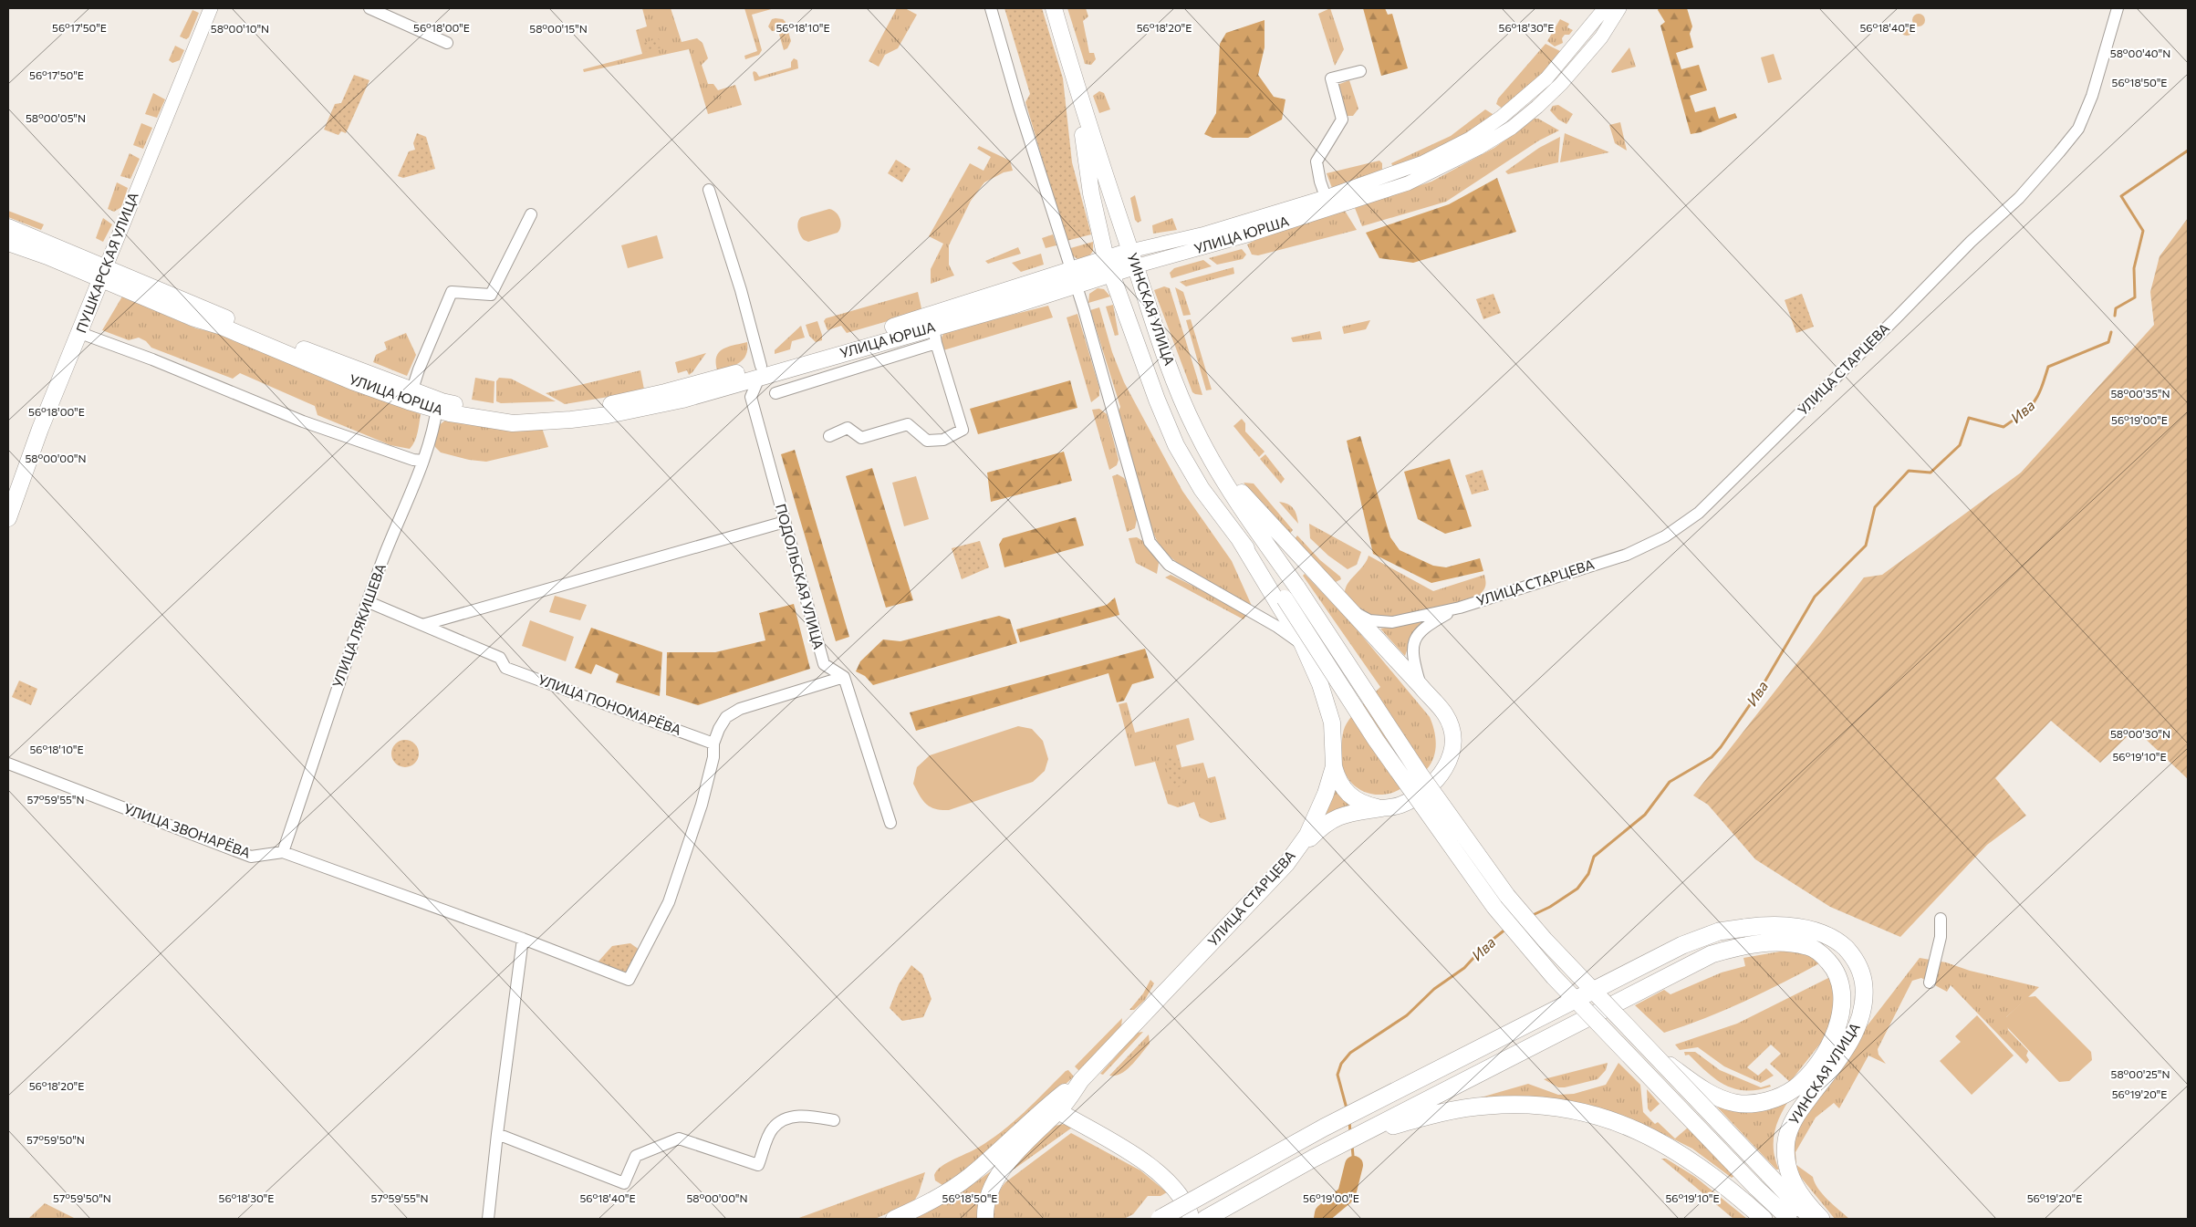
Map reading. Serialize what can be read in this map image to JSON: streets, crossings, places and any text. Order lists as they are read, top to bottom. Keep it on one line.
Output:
{"streets":{"main road":["УЛИЦА ЮРША","ПУШКАРСКАЯ УЛИЦА","УИНСКАЯ УЛИЦА","УЛИЦА СТАРЦЕВА"],"street":["ПОДОЛЬСКАЯ УЛИЦА","УЛИЦА ЛЯКИШЕВА","УЛИЦА ПОНОМАРЁВА","УЛИЦА ЗВОНАРЁВА"]},"crossings":[["УЛИЦА ЮРША","ПУШКАРСКАЯ УЛИЦА"],["УЛИЦА ЮРША","УИНСКАЯ УЛИЦА"],["УЛИЦА ЮРША","ПОДОЛЬСКАЯ УЛИЦА"],["УЛИЦА ЮРША","УЛИЦА ЛЯКИШЕВА"],["УИНСКАЯ УЛИЦА","УЛИЦА СТАРЦЕВА"],["УЛИЦА ЛЯКИШЕВА","УЛИЦА ПОНОМАРЁВА"],["УЛИЦА ЛЯКИШЕВА","УЛИЦА ЗВОНАРЁВА"]],"water":["Ива"],"coordinates":["56°17'50\"E","56°18'00\"E","56°18'10\"E","56°18'20\"E","56°18'30\"E","56°18'40\"E","58°00'10\"N","58°00'15\"N","58°00'40\"N","56°18'50\"E","58°00'05\"N","58°00'35\"N","56°19'00\"E","58°00'00\"N","58°00'30\"N","56°19'10\"E","57°59'55\"N","58°00'25\"N","56°19'20\"E","57°59'50\"N"]}
